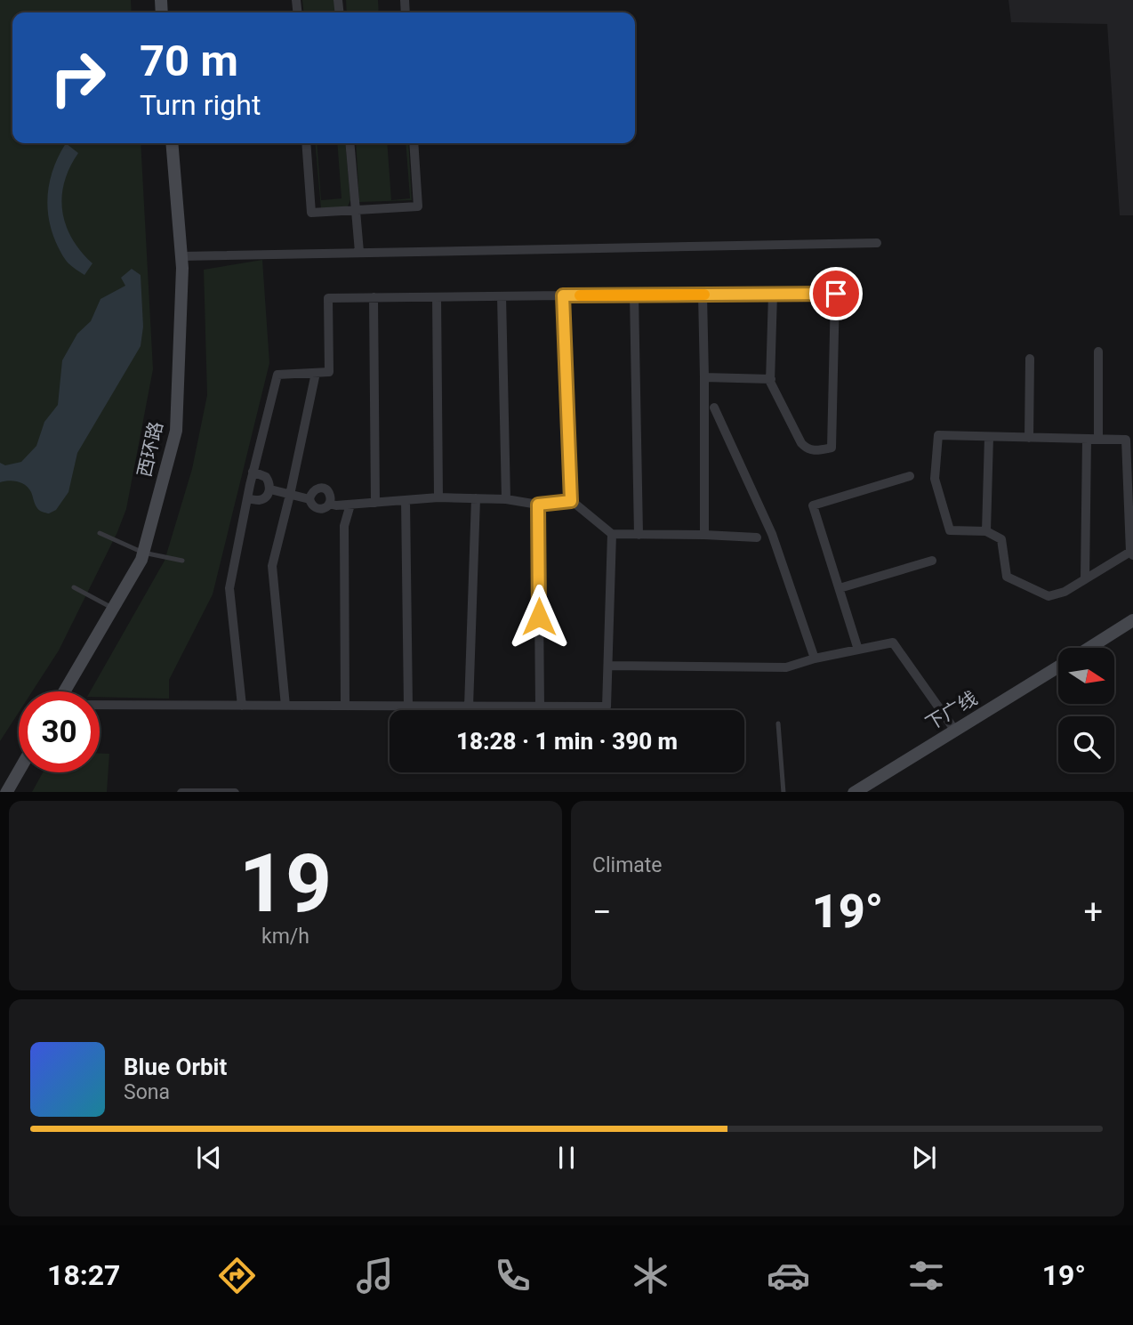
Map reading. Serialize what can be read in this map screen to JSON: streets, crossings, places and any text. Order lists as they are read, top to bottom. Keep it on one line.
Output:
{"streets":{"main road":["西环路","下广线"]},"north":"right","page":{"turn":["70 m","Turn right"],"limit":"30","trip":"18:28 · 1 min · 390 m","tile":[["19","km/h"],"Climate"],"heat":["−","19°","+"],"song":["Blue Orbit","Sona"],"tabs":["18:27","19°"]}}
